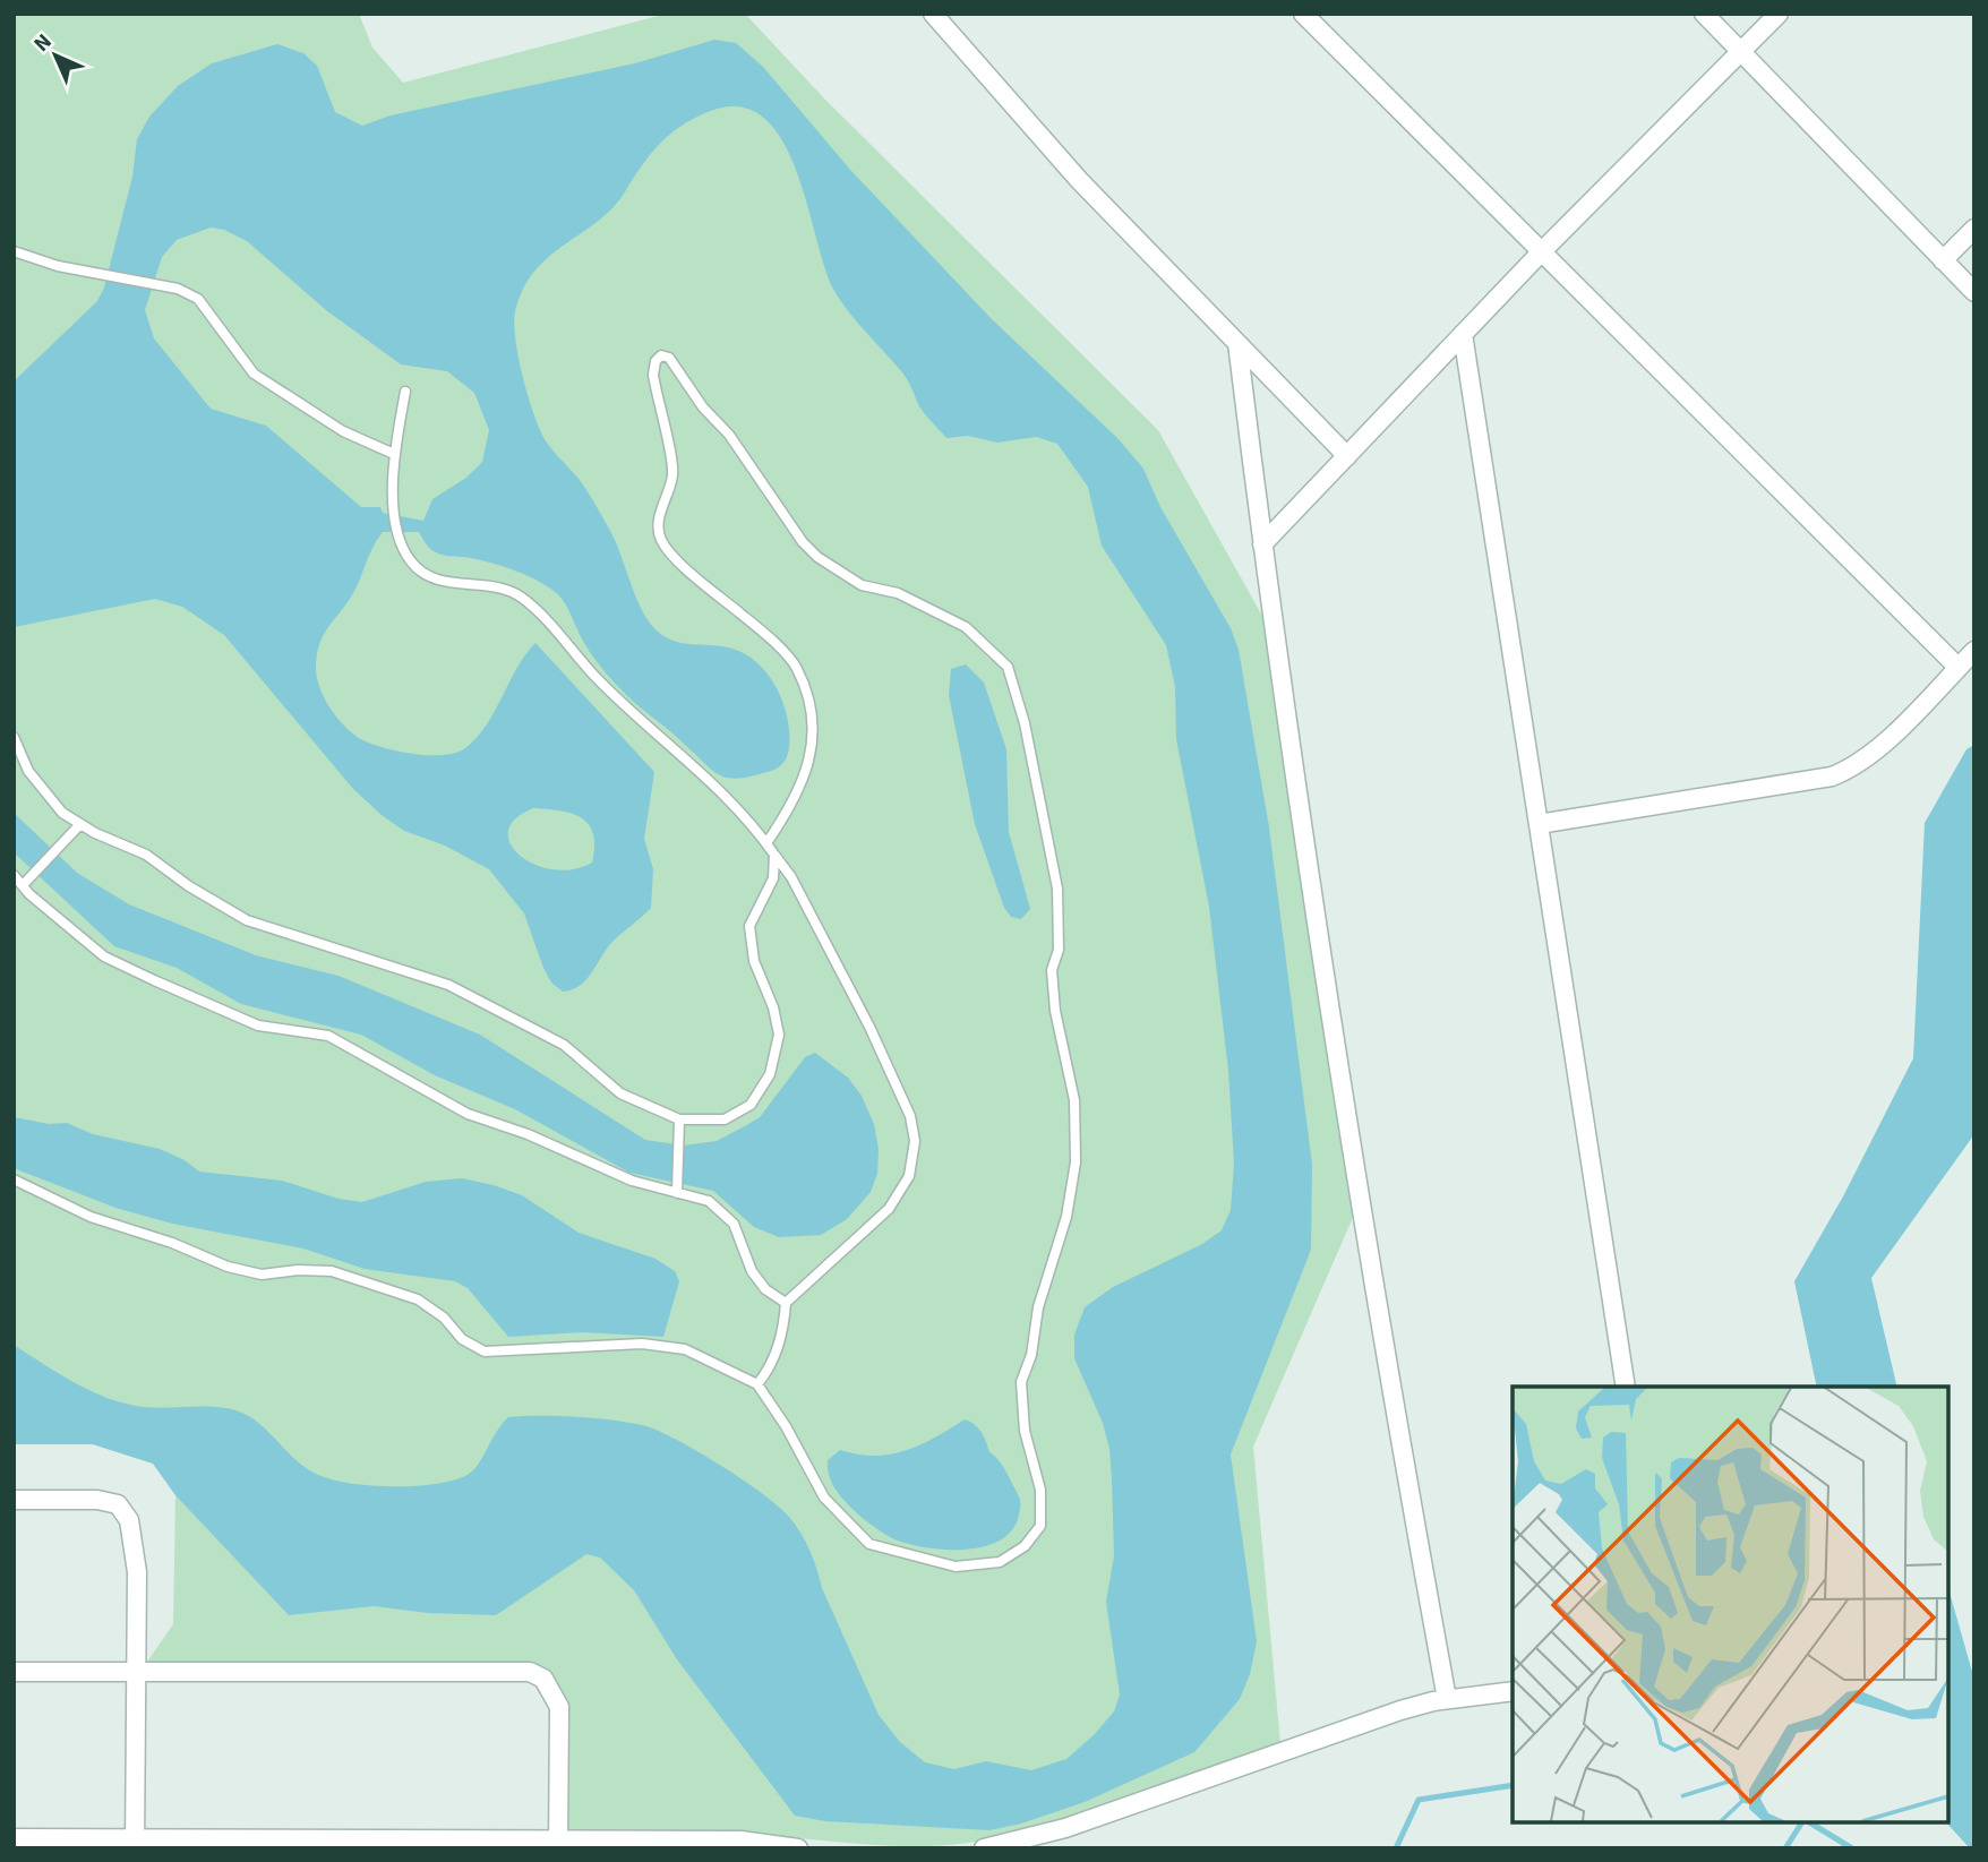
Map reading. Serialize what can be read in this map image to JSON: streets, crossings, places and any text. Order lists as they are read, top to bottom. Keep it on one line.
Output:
{"north":"top left"}
